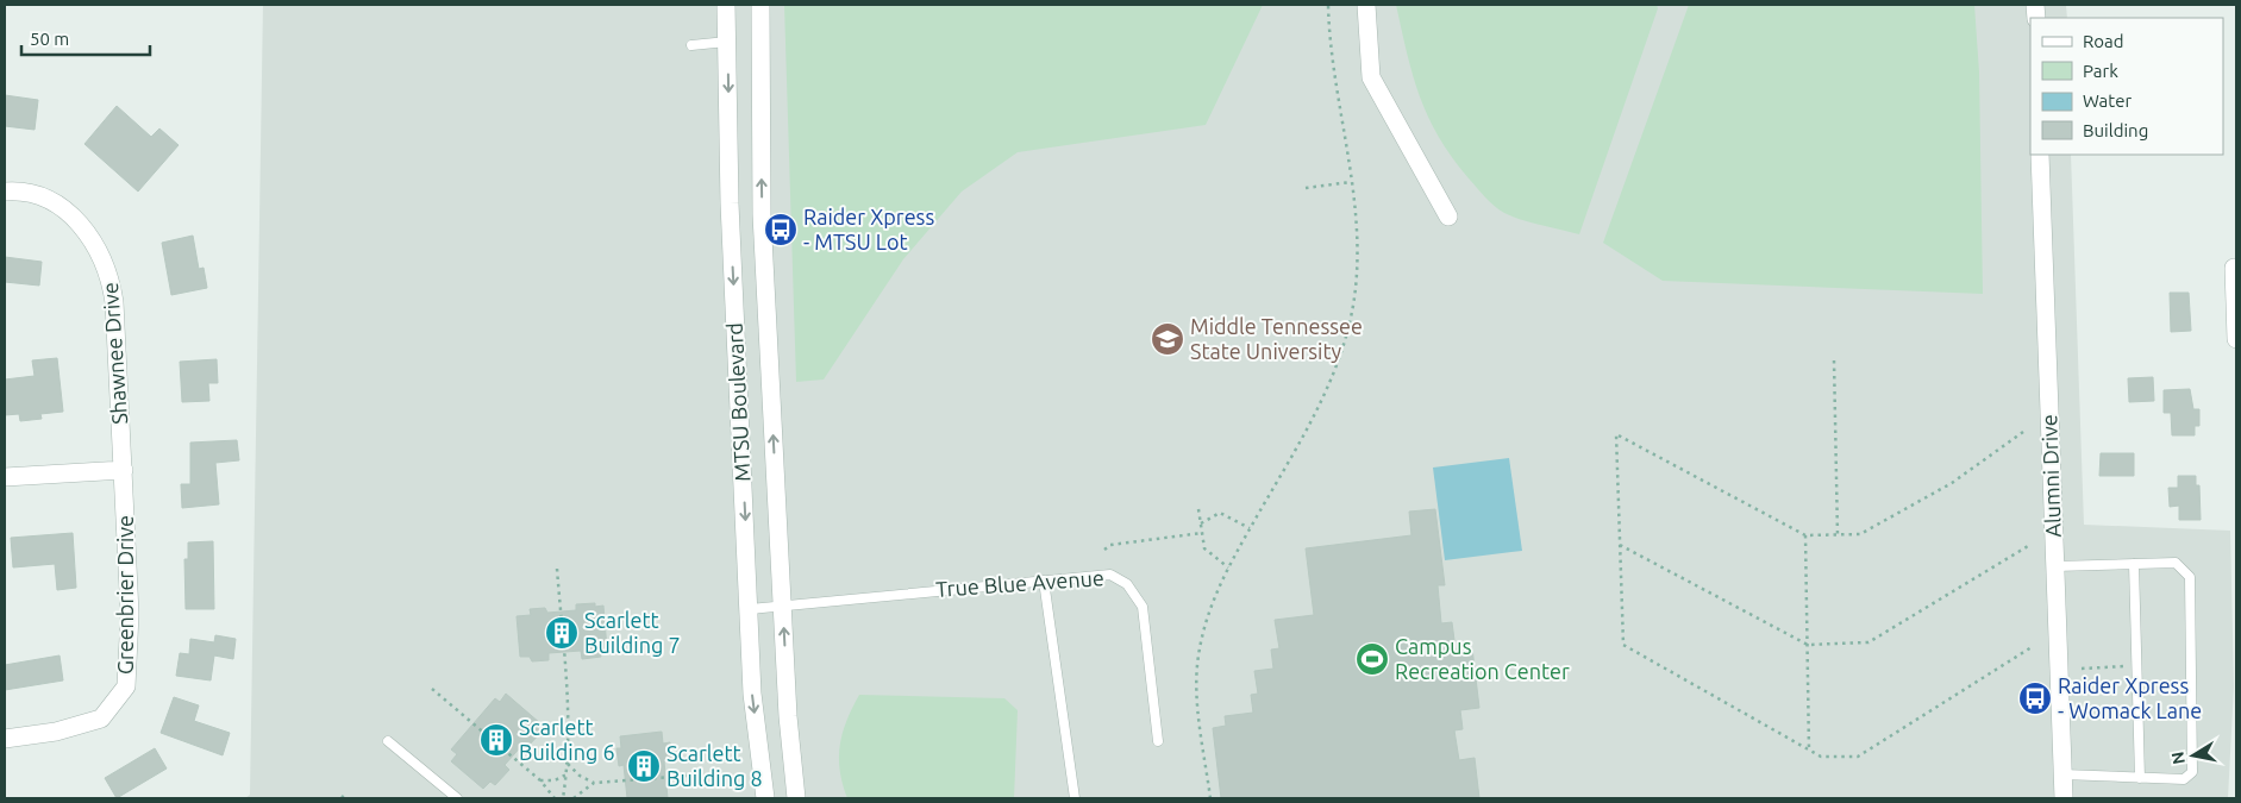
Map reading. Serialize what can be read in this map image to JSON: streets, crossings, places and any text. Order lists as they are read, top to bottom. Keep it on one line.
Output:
{"streets":{"street":["Shawnee Drive","MTSU Boulevard","Alumni Drive","Greenbrier Drive"],"lane":["True Blue Avenue"]},"crossings":[["Shawnee Drive","Greenbrier Drive"],["MTSU Boulevard","True Blue Avenue"]],"places":{"bus stop":["Raider Xpress - MTSU Lot","Raider Xpress - Womack Lane"],"school or university":["Middle Tennessee State University"],"building":["Scarlett Building 7","Scarlett Building 6","Scarlett Building 8"],"sports":["Campus Recreation Center"]},"legend":["Road","Park","Water","Building"],"scale_bar":"50 m","north":"left"}
